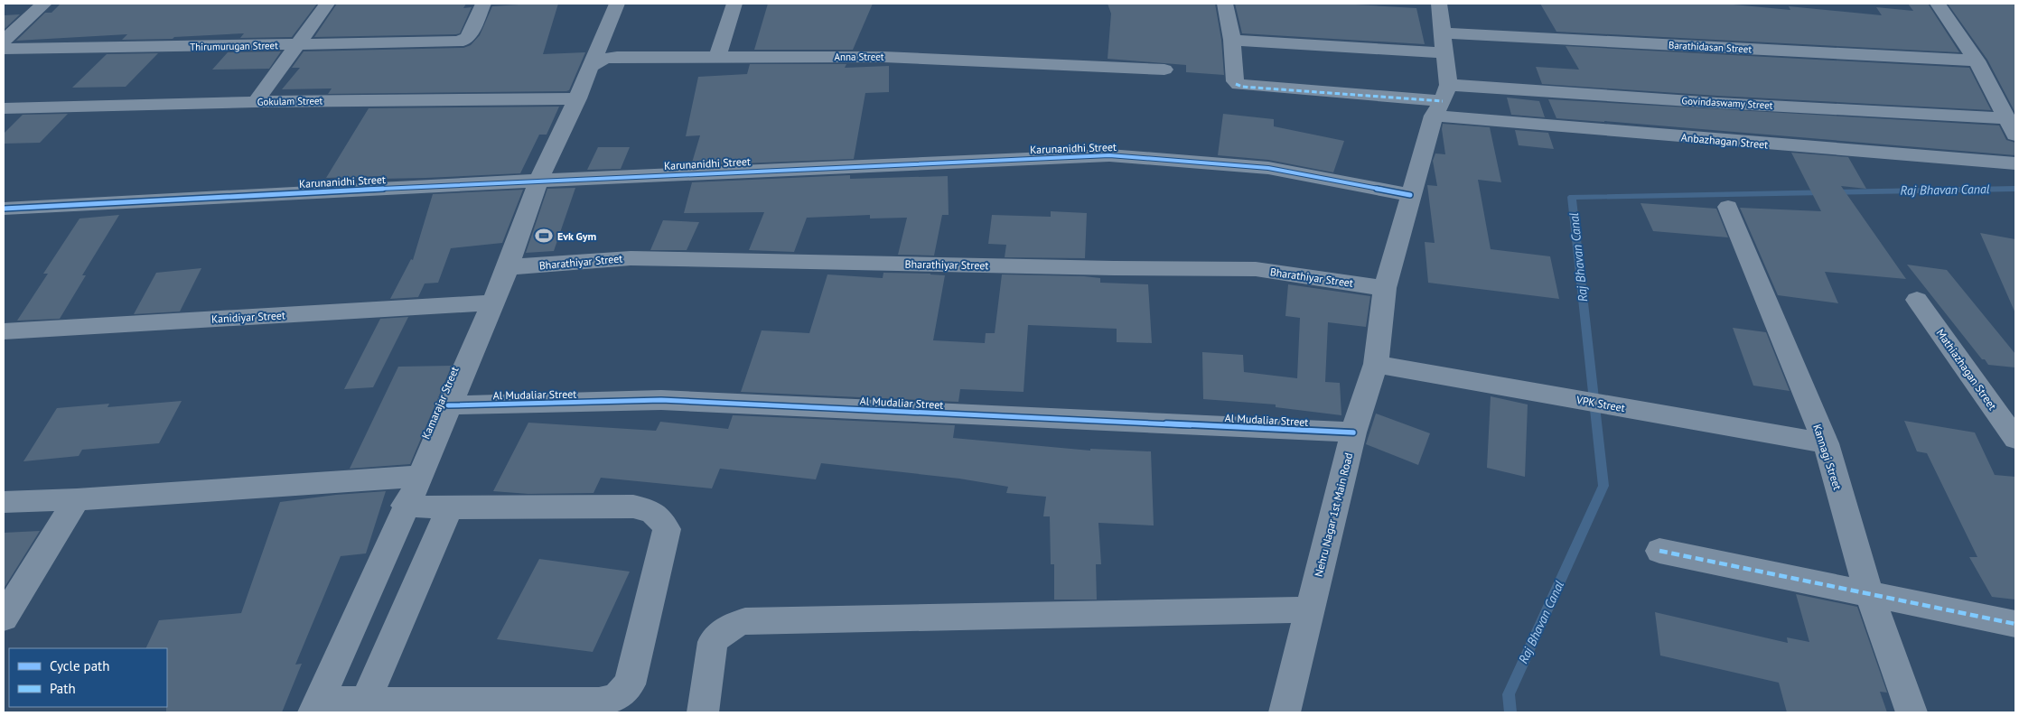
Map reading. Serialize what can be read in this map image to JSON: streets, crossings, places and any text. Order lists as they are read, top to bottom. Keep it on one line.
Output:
{"streets":{"street":["Thirumurugan Street","Barathidasan Street","Anna Street","Gokulam Street","Govindaswamy Street","Anbazhagan Street","Karunanidhi Street","Bharathiyar Street","Kanidiyar Street","Mathiazhagan Street","Al Mudaliar Street","Kamarajar Street","VPK Street","Kannagi Street","Nehru Nagar 1st Main Road"]},"crossings":[["Barathidasan Street","Nehru Nagar 1st Main Road"],["Gokulam Street","Kamarajar Street"],["Govindaswamy Street","Anbazhagan Street"],["Govindaswamy Street","Nehru Nagar 1st Main Road"],["Anbazhagan Street","Nehru Nagar 1st Main Road"],["Karunanidhi Street","Kamarajar Street"],["Karunanidhi Street","Nehru Nagar 1st Main Road"],["Bharathiyar Street","Kamarajar Street"],["Bharathiyar Street","Nehru Nagar 1st Main Road"],["Kanidiyar Street","Kamarajar Street"],["Al Mudaliar Street","Kamarajar Street"],["Al Mudaliar Street","Nehru Nagar 1st Main Road"],["VPK Street","Kannagi Street"],["VPK Street","Nehru Nagar 1st Main Road"]],"water":["Raj Bhavan Canal"],"places":{"sports":["Evk Gym"]},"legend":["Cycle path","Path"]}
